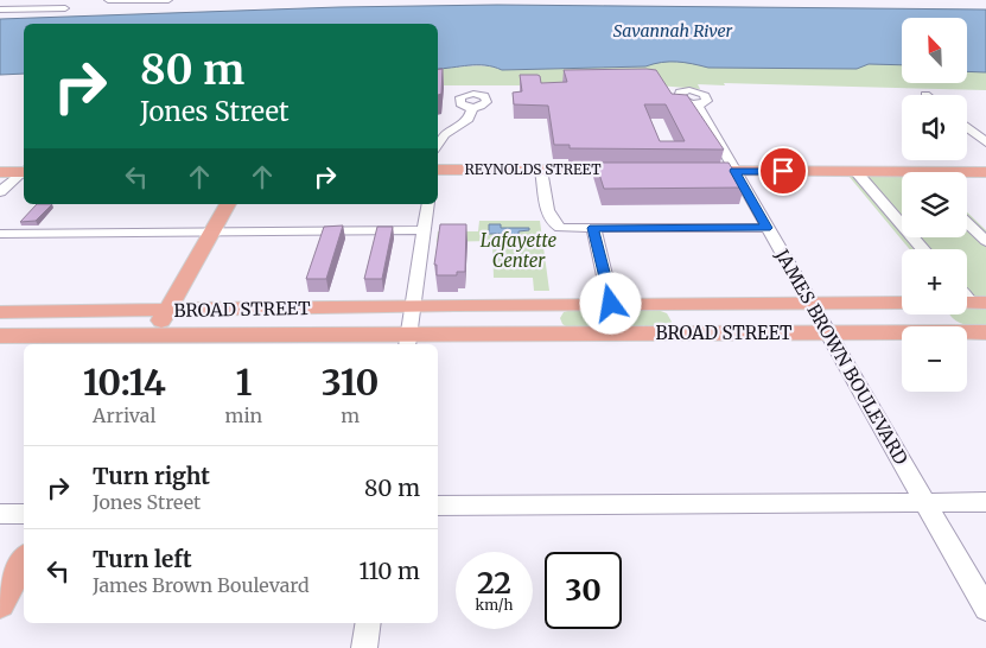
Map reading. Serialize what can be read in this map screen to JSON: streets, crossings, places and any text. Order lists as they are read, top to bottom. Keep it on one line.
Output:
{"streets":{"main road":["REYNOLDS STREET","BROAD STREET"],"street":["JAMES BROWN BOULEVARD"]},"crossings":[["BROAD STREET","JAMES BROWN BOULEVARD"]],"water":["Savannah River"],"parks":["Lafayette Center"],"north":"top left","page":{"map_buttons":["+","−"],"turn":["80 m","Jones Street"],"eta":["10:14","Arrival","1","min","310","m"],"list":[{"name":"Turn right","note":"Jones Street","value":"80 m"},{"name":"Turn left","note":"James Brown Boulevard","value":"110 m"}],"speed":"22 km/h","limit":"30"}}
